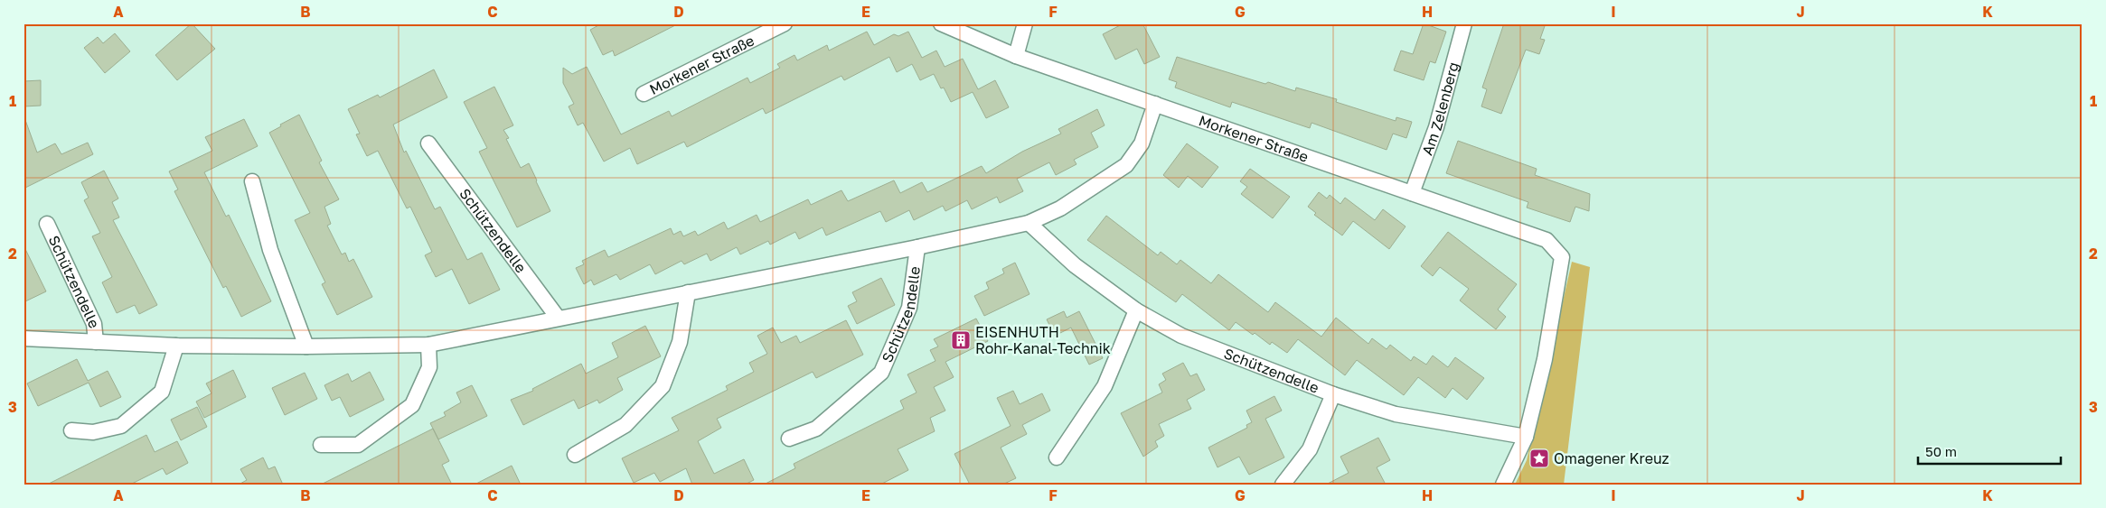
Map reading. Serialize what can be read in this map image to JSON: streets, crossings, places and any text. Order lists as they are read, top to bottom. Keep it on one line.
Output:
{"streets":{"street":["Morkener Straße","Am Zelenberg","Schützendelle"]},"crossings":[["Morkener Straße","Am Zelenberg"],["Morkener Straße","Schützendelle"]],"places":{"building":["EISENHUTH Rohr-Kanal-Technik"],"place":["Omagener Kreuz"]},"scale_bar":"50 m","grid":{"columns":["A","B","C","D","E","F","G","H","I","J","K"],"rows":["1","2","3"]}}
